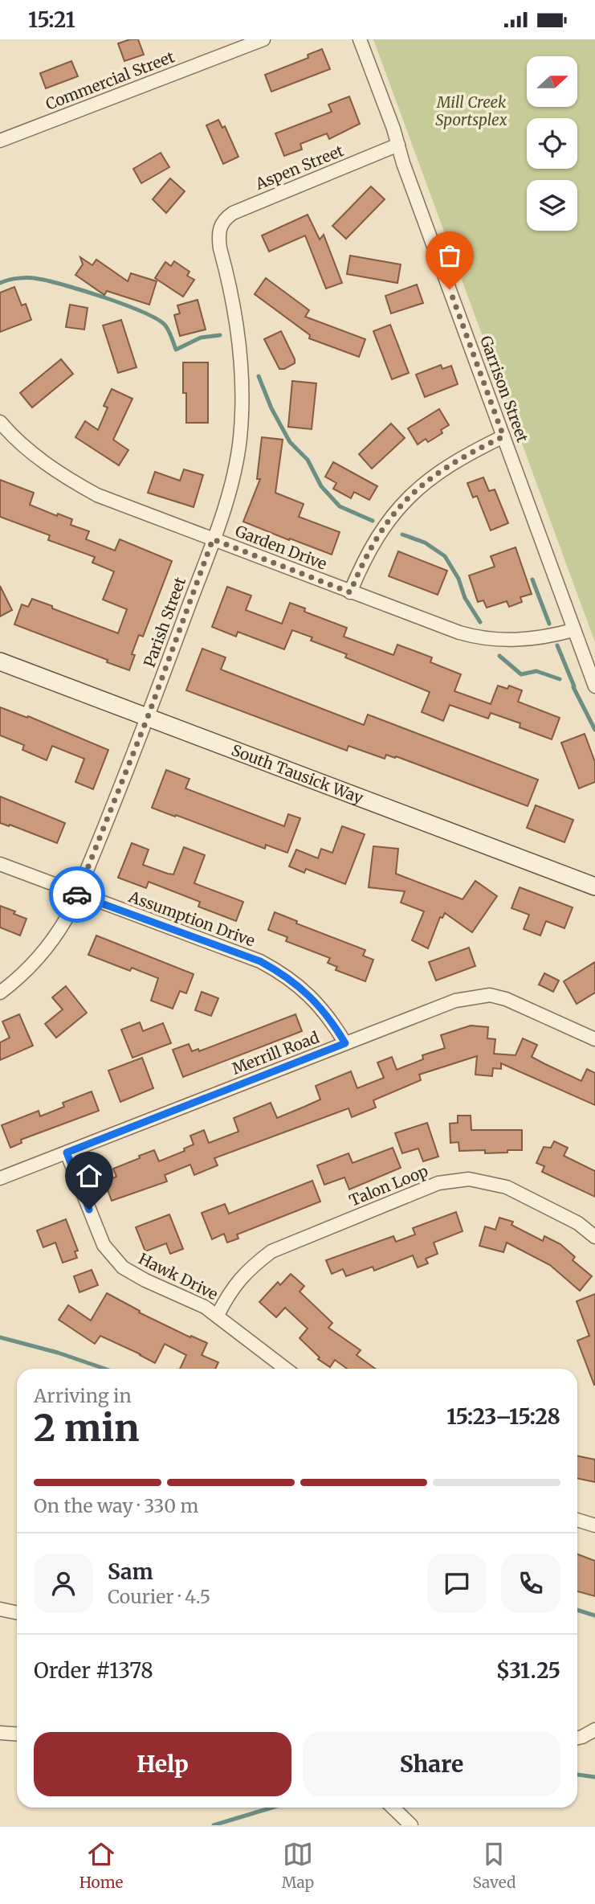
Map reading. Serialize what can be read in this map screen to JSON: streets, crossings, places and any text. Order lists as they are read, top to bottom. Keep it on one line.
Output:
{"streets":{"main road":["South Tausick Way"],"street":["Commercial Street","Aspen Street","Garrison Street","Garden Drive","Parish Street","Assumption Drive","Merrill Road","Talon Loop","Hawk Drive"]},"crossings":[["Aspen Street","Garrison Street"],["Aspen Street","Parish Street"],["Garrison Street","Garden Drive"],["Garden Drive","Parish Street"],["Parish Street","South Tausick Way"],["Parish Street","Assumption Drive"],["Assumption Drive","Merrill Road"],["Merrill Road","Hawk Drive"],["Talon Loop","Hawk Drive"]],"parks":["Mill Creek Sportsplex"],"north":"right","page":{"status":"15:21","heading":["2 min","Arriving in","15:23–15:28"],"panel":["Sam","Courier · 4.5","Order #1378","$31.25"],"bar":"On the way · 330 m","buttons":["Help","Share"],"tabs":["Home","Map","Saved"]}}
